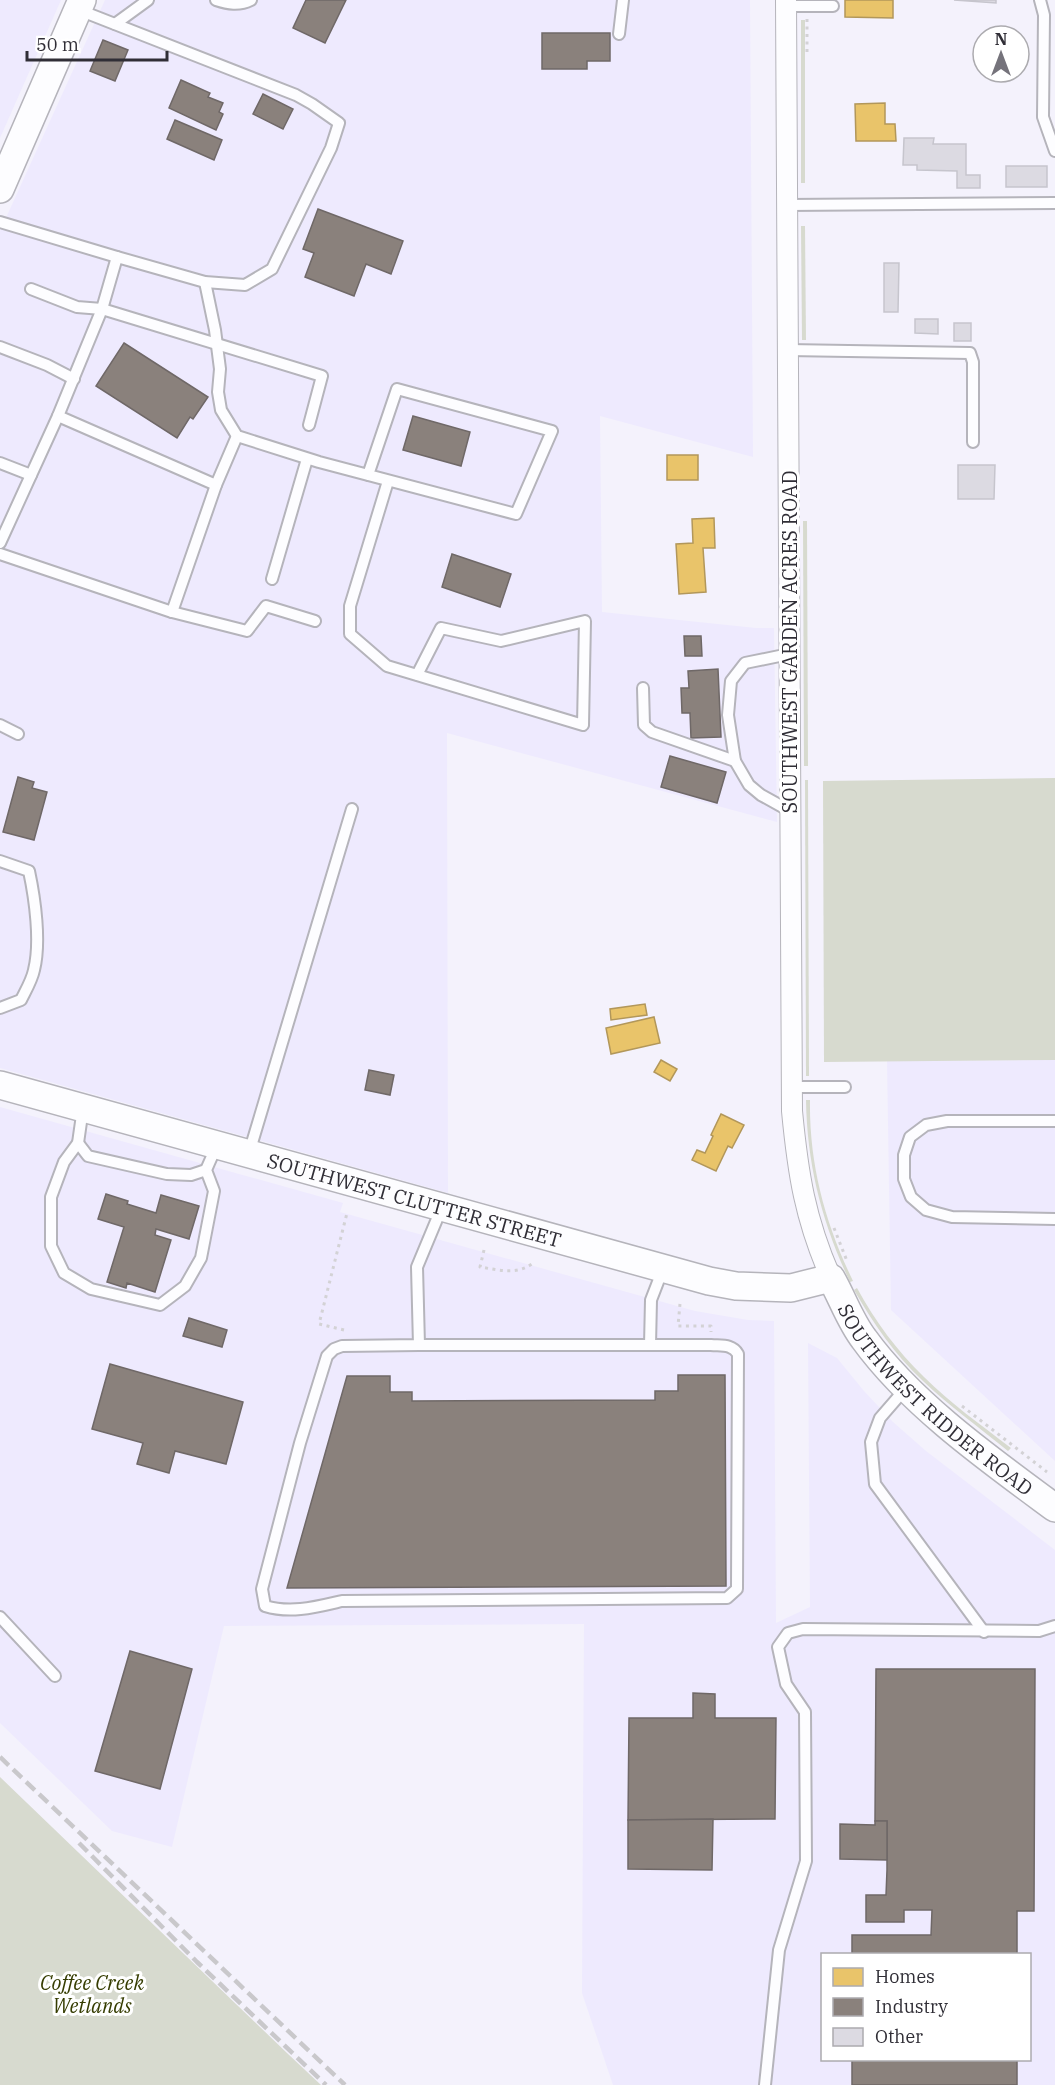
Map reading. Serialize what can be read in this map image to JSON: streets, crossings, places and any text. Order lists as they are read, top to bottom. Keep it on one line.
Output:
{"streets":{"street":["SOUTHWEST GARDEN ACRES ROAD","SOUTHWEST CLUTTER STREET","SOUTHWEST RIDDER ROAD"]},"crossings":[["SOUTHWEST GARDEN ACRES ROAD","SOUTHWEST CLUTTER STREET"],["SOUTHWEST GARDEN ACRES ROAD","SOUTHWEST RIDDER ROAD"],["SOUTHWEST CLUTTER STREET","SOUTHWEST RIDDER ROAD"]],"parks":["Coffee Creek Wetlands"],"legend":["Homes","Industry","Other"],"scale_bar":"50 m","north":"top"}
